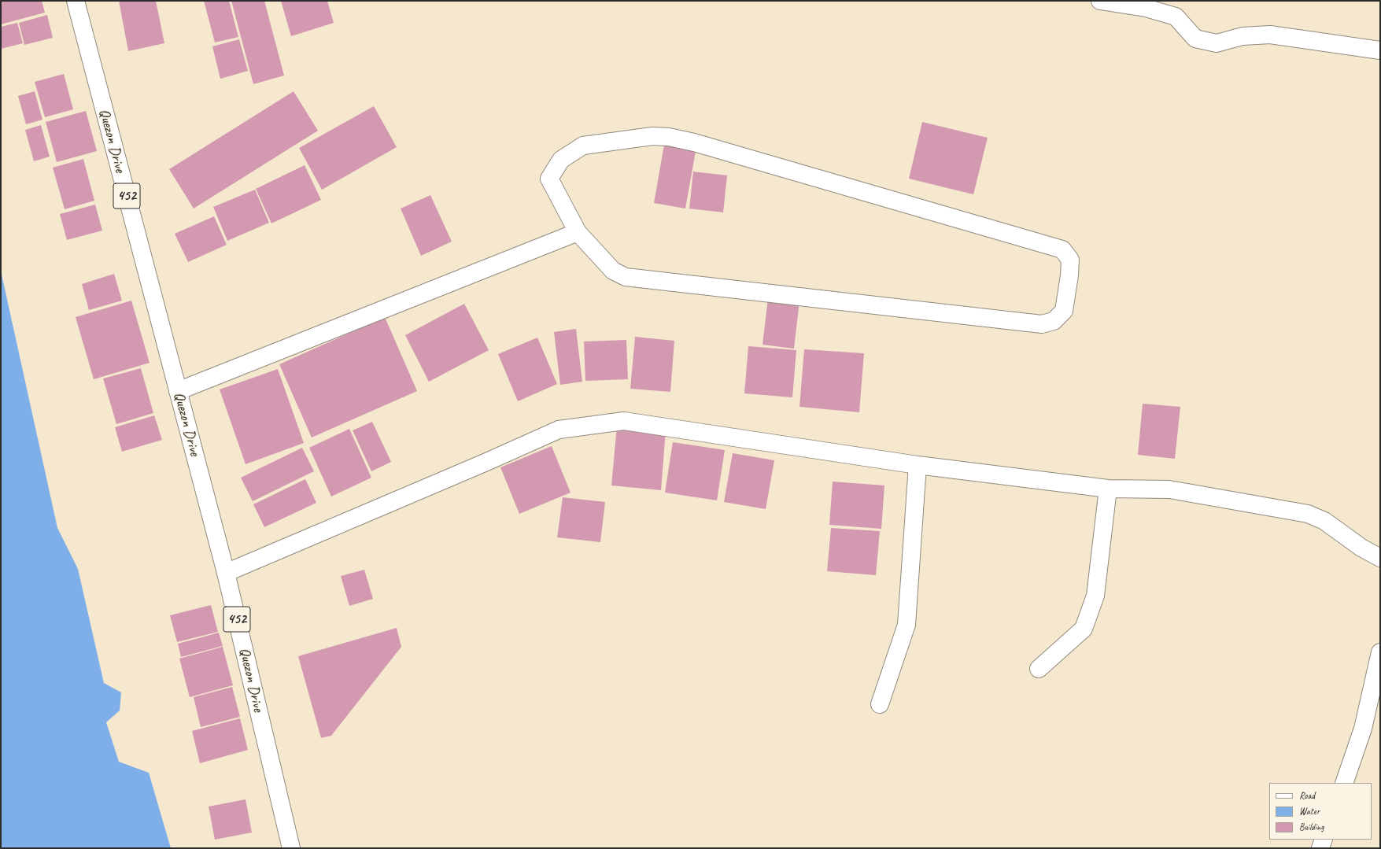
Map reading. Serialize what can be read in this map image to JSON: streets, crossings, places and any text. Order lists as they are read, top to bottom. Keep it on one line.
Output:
{"streets":{"main road":["Quezon Drive","452"]},"legend":["Road","Water","Building"]}
